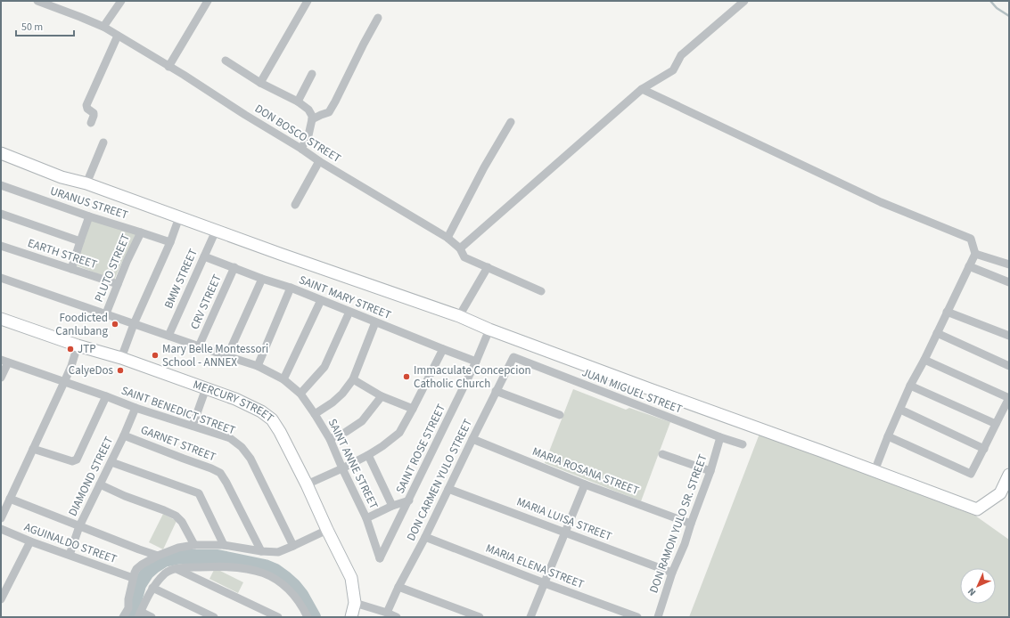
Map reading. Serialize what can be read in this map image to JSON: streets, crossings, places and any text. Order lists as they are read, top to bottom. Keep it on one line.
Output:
{"streets":{"street":["DON BOSCO STREET","URANUS STREET","EARTH STREET","PLUTO STREET","BMW STREET","SAINT MARY STREET","CRV STREET","JUAN MIGUEL STREET","MERCURY STREET","SAINT BENEDICT STREET","GARNET STREET","SAINT ROSE STREET","SAINT ANNE STREET","MARIA ROSANA STREET","DIAMOND STREET","DON CARMEN YULO STREET","MARIA LUISA STREET","DON RAMON YULO SR. STREET","AGUINALDO STREET","MARIA ELENA STREET"]},"crossings":[["URANUS STREET","PLUTO STREET"],["EARTH STREET","PLUTO STREET"],["PLUTO STREET","SAINT ANNE STREET"],["BMW STREET","SAINT MARY STREET"],["BMW STREET","SAINT ANNE STREET"],["SAINT MARY STREET","CRV STREET"],["SAINT MARY STREET","SAINT ROSE STREET"],["CRV STREET","SAINT ANNE STREET"],["JUAN MIGUEL STREET","DON CARMEN YULO STREET"],["JUAN MIGUEL STREET","DON RAMON YULO SR. STREET"],["SAINT BENEDICT STREET","DIAMOND STREET"],["GARNET STREET","DIAMOND STREET"],["SAINT ROSE STREET","SAINT ANNE STREET"],["MARIA ROSANA STREET","DON CARMEN YULO STREET"],["MARIA ROSANA STREET","DON RAMON YULO SR. STREET"],["DIAMOND STREET","AGUINALDO STREET"],["DON CARMEN YULO STREET","MARIA LUISA STREET"],["DON CARMEN YULO STREET","MARIA ELENA STREET"],["MARIA LUISA STREET","DON RAMON YULO SR. STREET"]],"places":["Foodicted Canlubang","JTP","Mary Belle Montessori School - ANNEX","CalyeDos","Immaculate Concepcion Catholic Church"],"scale_bar":"50 m","north":"bottom left"}
